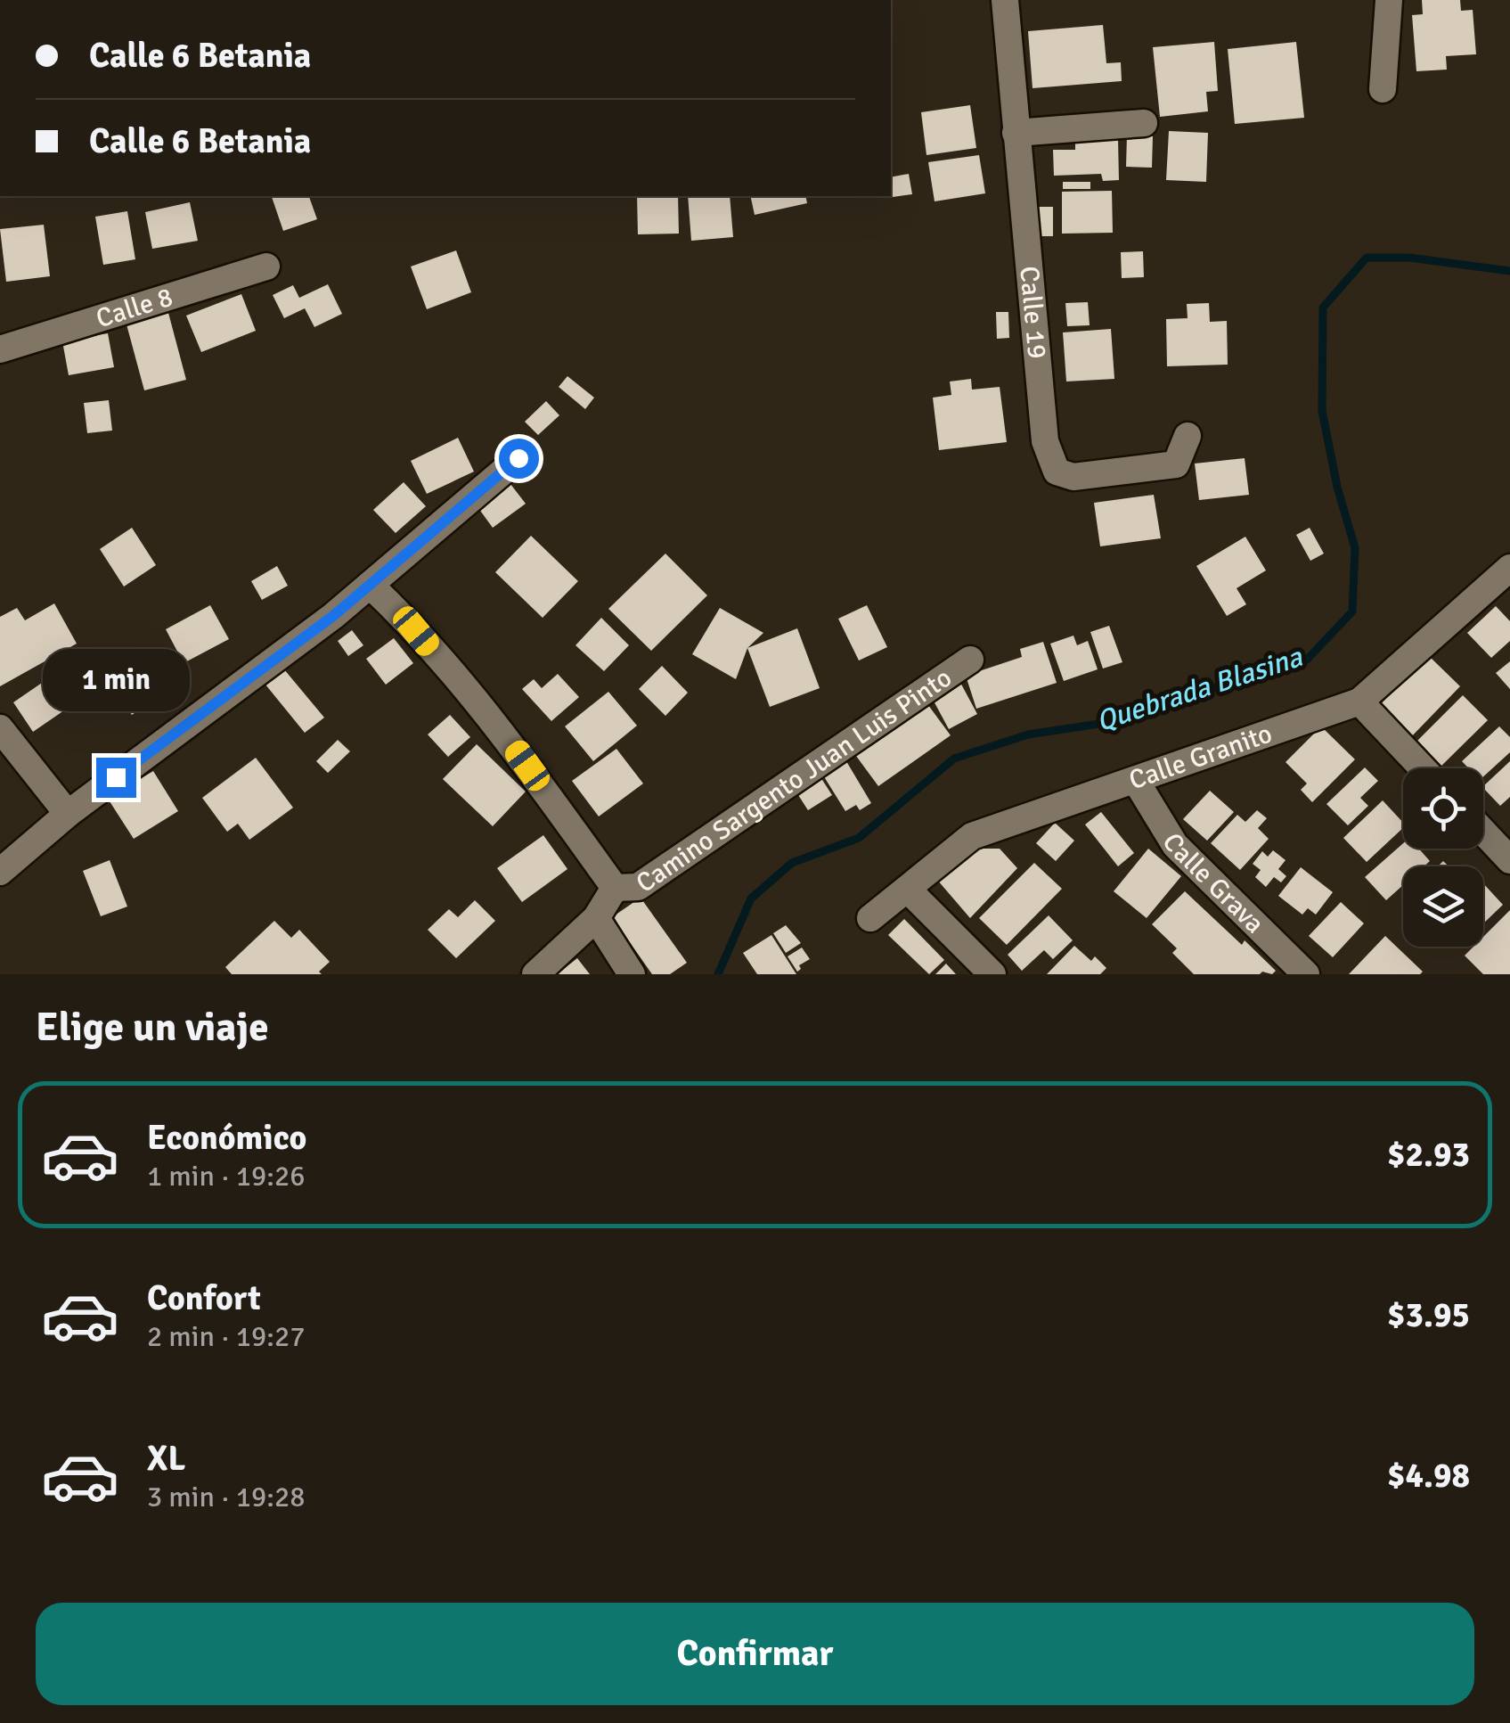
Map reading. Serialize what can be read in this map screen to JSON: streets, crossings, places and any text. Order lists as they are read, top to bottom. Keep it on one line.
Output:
{"streets":{"street":["Calle 8","Calle 19","Calle Granito","Camino Sargento Juan Luis Pinto","Calle Grava"]},"crossings":[["Calle Granito","Calle Grava"]],"water":["Quebrada Blasina"],"page":{"banner":["Calle 6 Betania","Calle 6 Betania"],"bubble":"1 min","heading":"Elige un viaje","list":[{"name":"Económico","note":"1 min · 19:26","value":"$2.93"},{"name":"Confort","note":"2 min · 19:27","value":"$3.95"},{"name":"XL","note":"3 min · 19:28","value":"$4.98"}],"buttons":"Confirmar"}}
